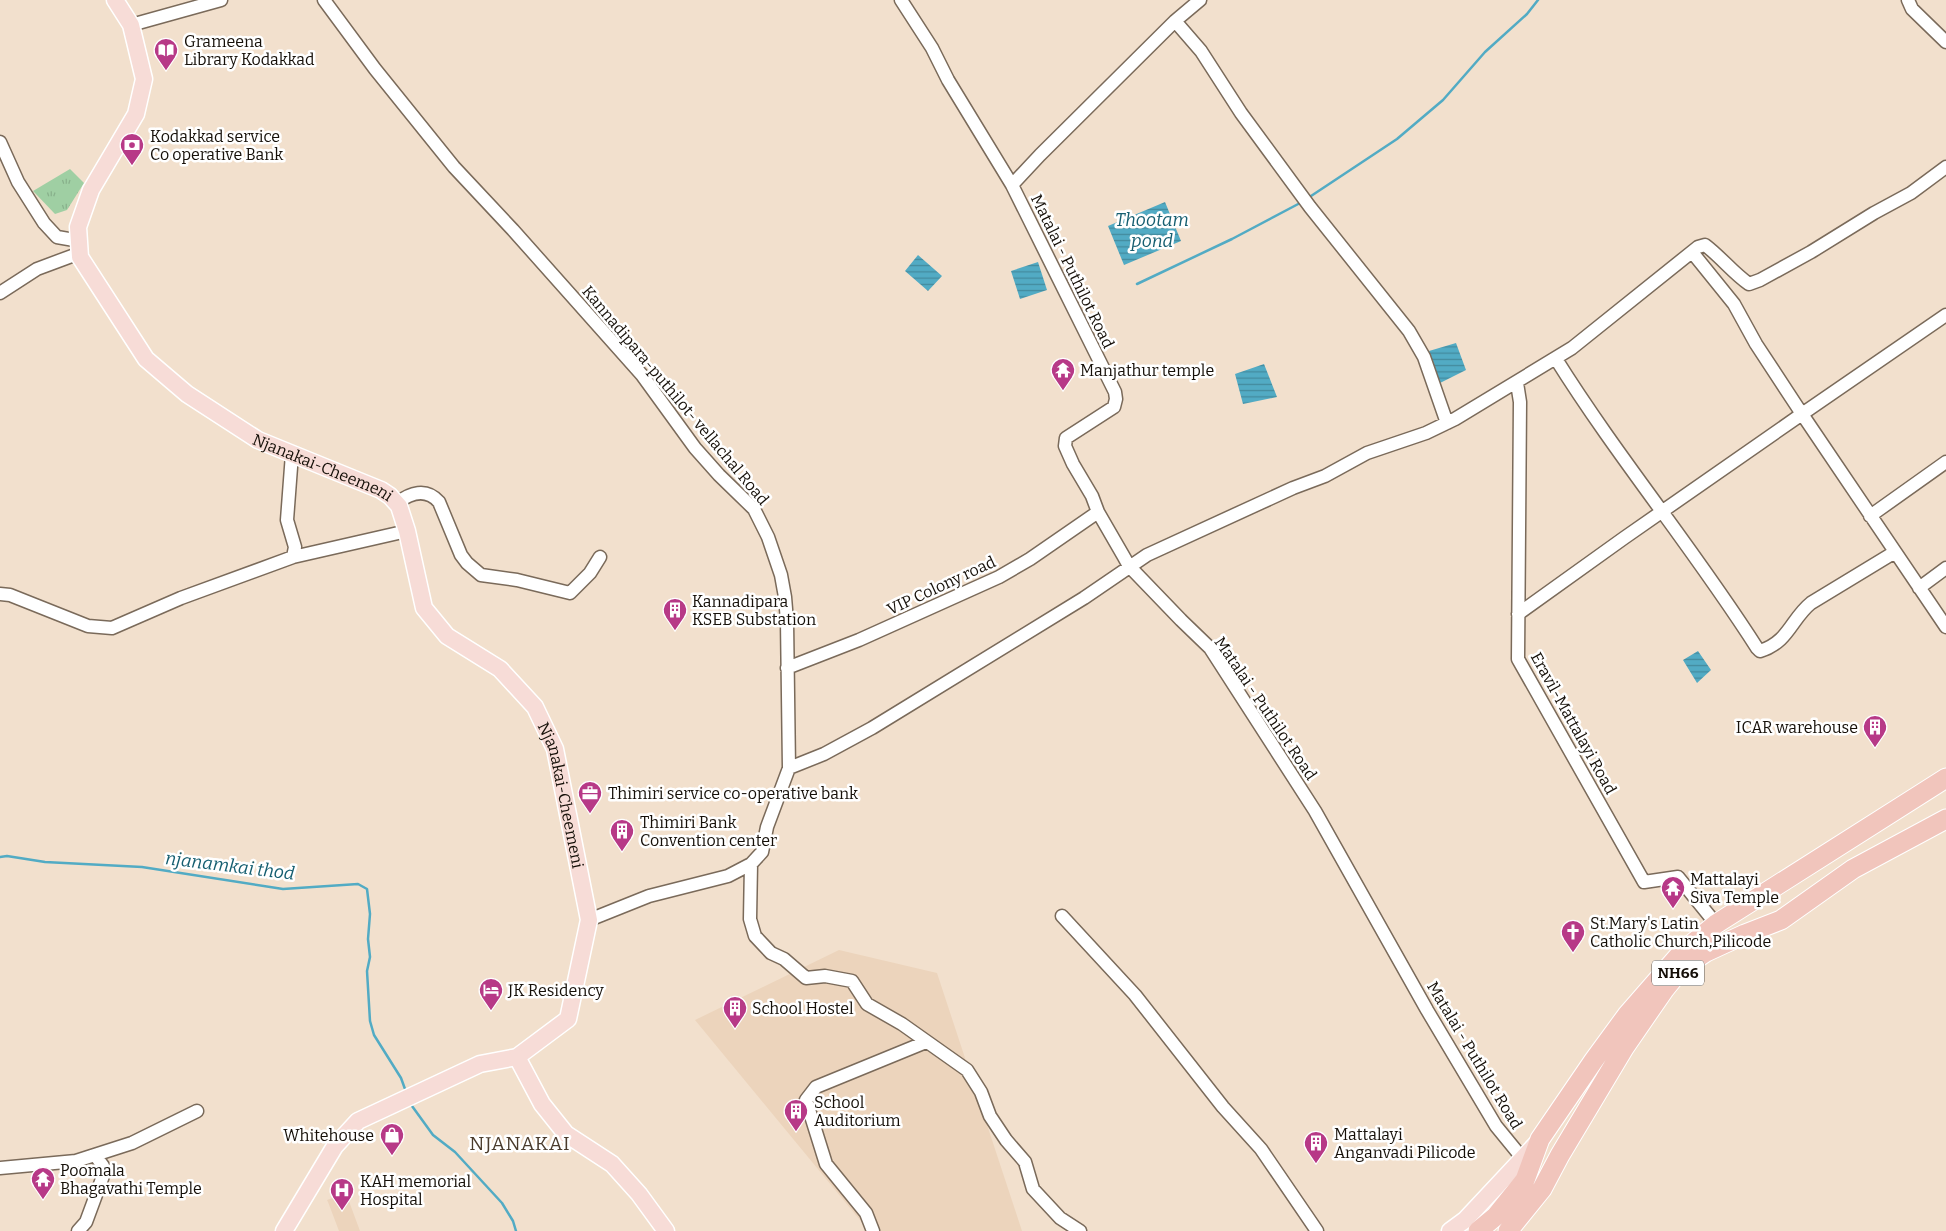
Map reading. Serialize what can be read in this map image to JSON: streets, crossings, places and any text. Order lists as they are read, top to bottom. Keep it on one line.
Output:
{"streets":{"highway":["NH66"],"main road":["Njanakai-Cheemeni"],"street":["Matalai - Puthilot Road","Kannadipara-puthilot- vellachal Road","VIP Colony road","Eravil-Mattalayi Road"]},"crossings":[["Matalai - Puthilot Road","VIP Colony road"],["Matalai - Puthilot Road","NH66"],["Kannadipara-puthilot- vellachal Road","VIP Colony road"],["Eravil-Mattalayi Road","NH66"]],"districts":["NJANAKAI"],"water":["Thootam pond","njanamkai thod"],"places":{"library":["Grameena Library Kodakkad"],"bank":["Kodakkad service Co operative Bank"],"temple":["Manjathur temple","Mattalayi Siva Temple","Poomala Bhagavathi Temple"],"building":["Kannadipara KSEB Substation","ICAR warehouse","Thimiri Bank Convention center","School Hostel","School Auditorium","Mattalayi Anganvadi Pilicode"],"office":["Thimiri service co-operative bank"],"church":["St.Mary's Latin Catholic Church,Pilicode"],"hotel":["JK Residency"],"shop":["Whitehouse"],"hospital":["KAH memorial Hospital"]}}
